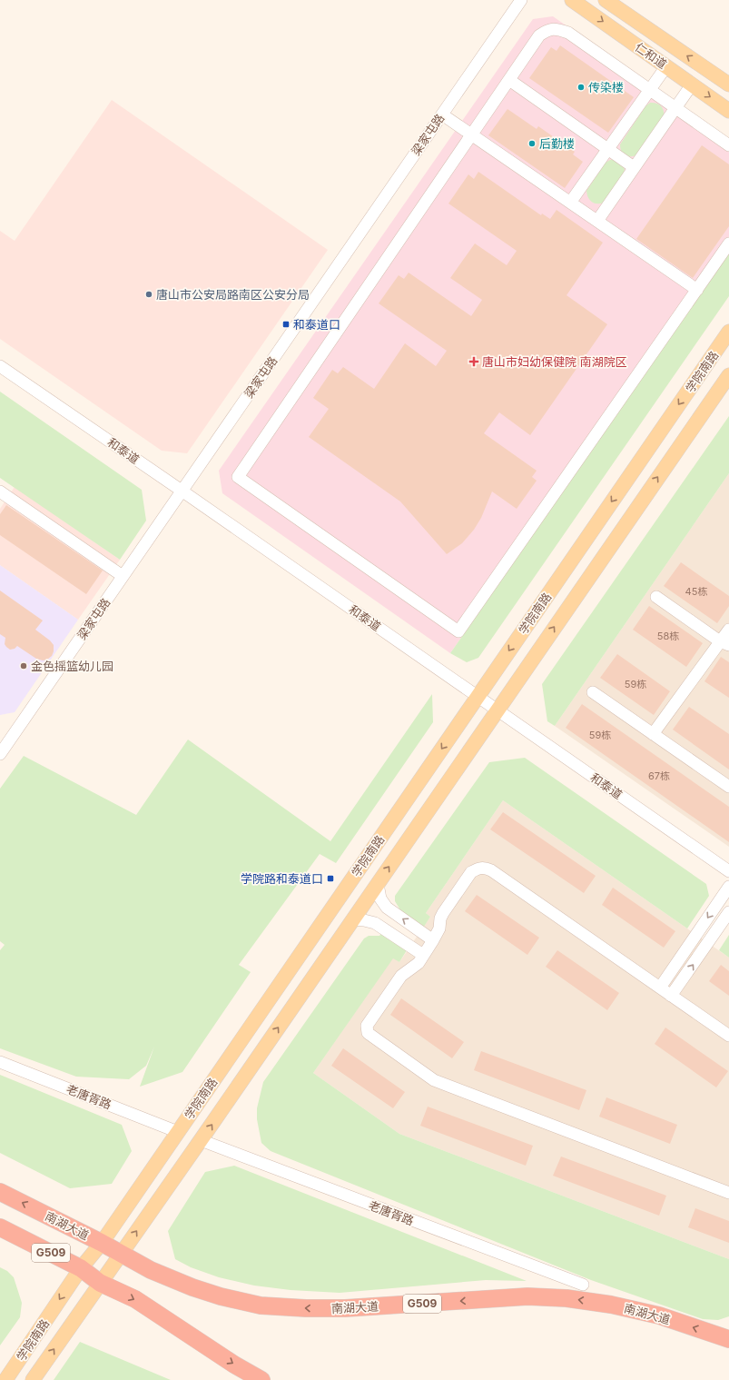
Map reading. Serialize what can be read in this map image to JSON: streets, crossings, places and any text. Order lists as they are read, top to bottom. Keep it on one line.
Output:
{"streets":{"highway":["南湖大道","G509"],"main road":["仁和道","学院南路"],"street":["梁家屯路","和泰道","老唐胥路"]},"crossings":[["梁家屯路","和泰道"],["学院南路","和泰道"],["学院南路","老唐胥路"],["学院南路","南湖大道"],["学院南路","G509"]],"places":{"other":["传染楼","后勤楼","唐山市公安局路南区公安分局","金色摇篮幼儿园"],"transit":["和泰道口","学院路和泰道口"],"health":["唐山市妇幼保健院 南湖院区"]},"house_numbers":["45栋","58栋","59栋","59栋","67栋"]}
